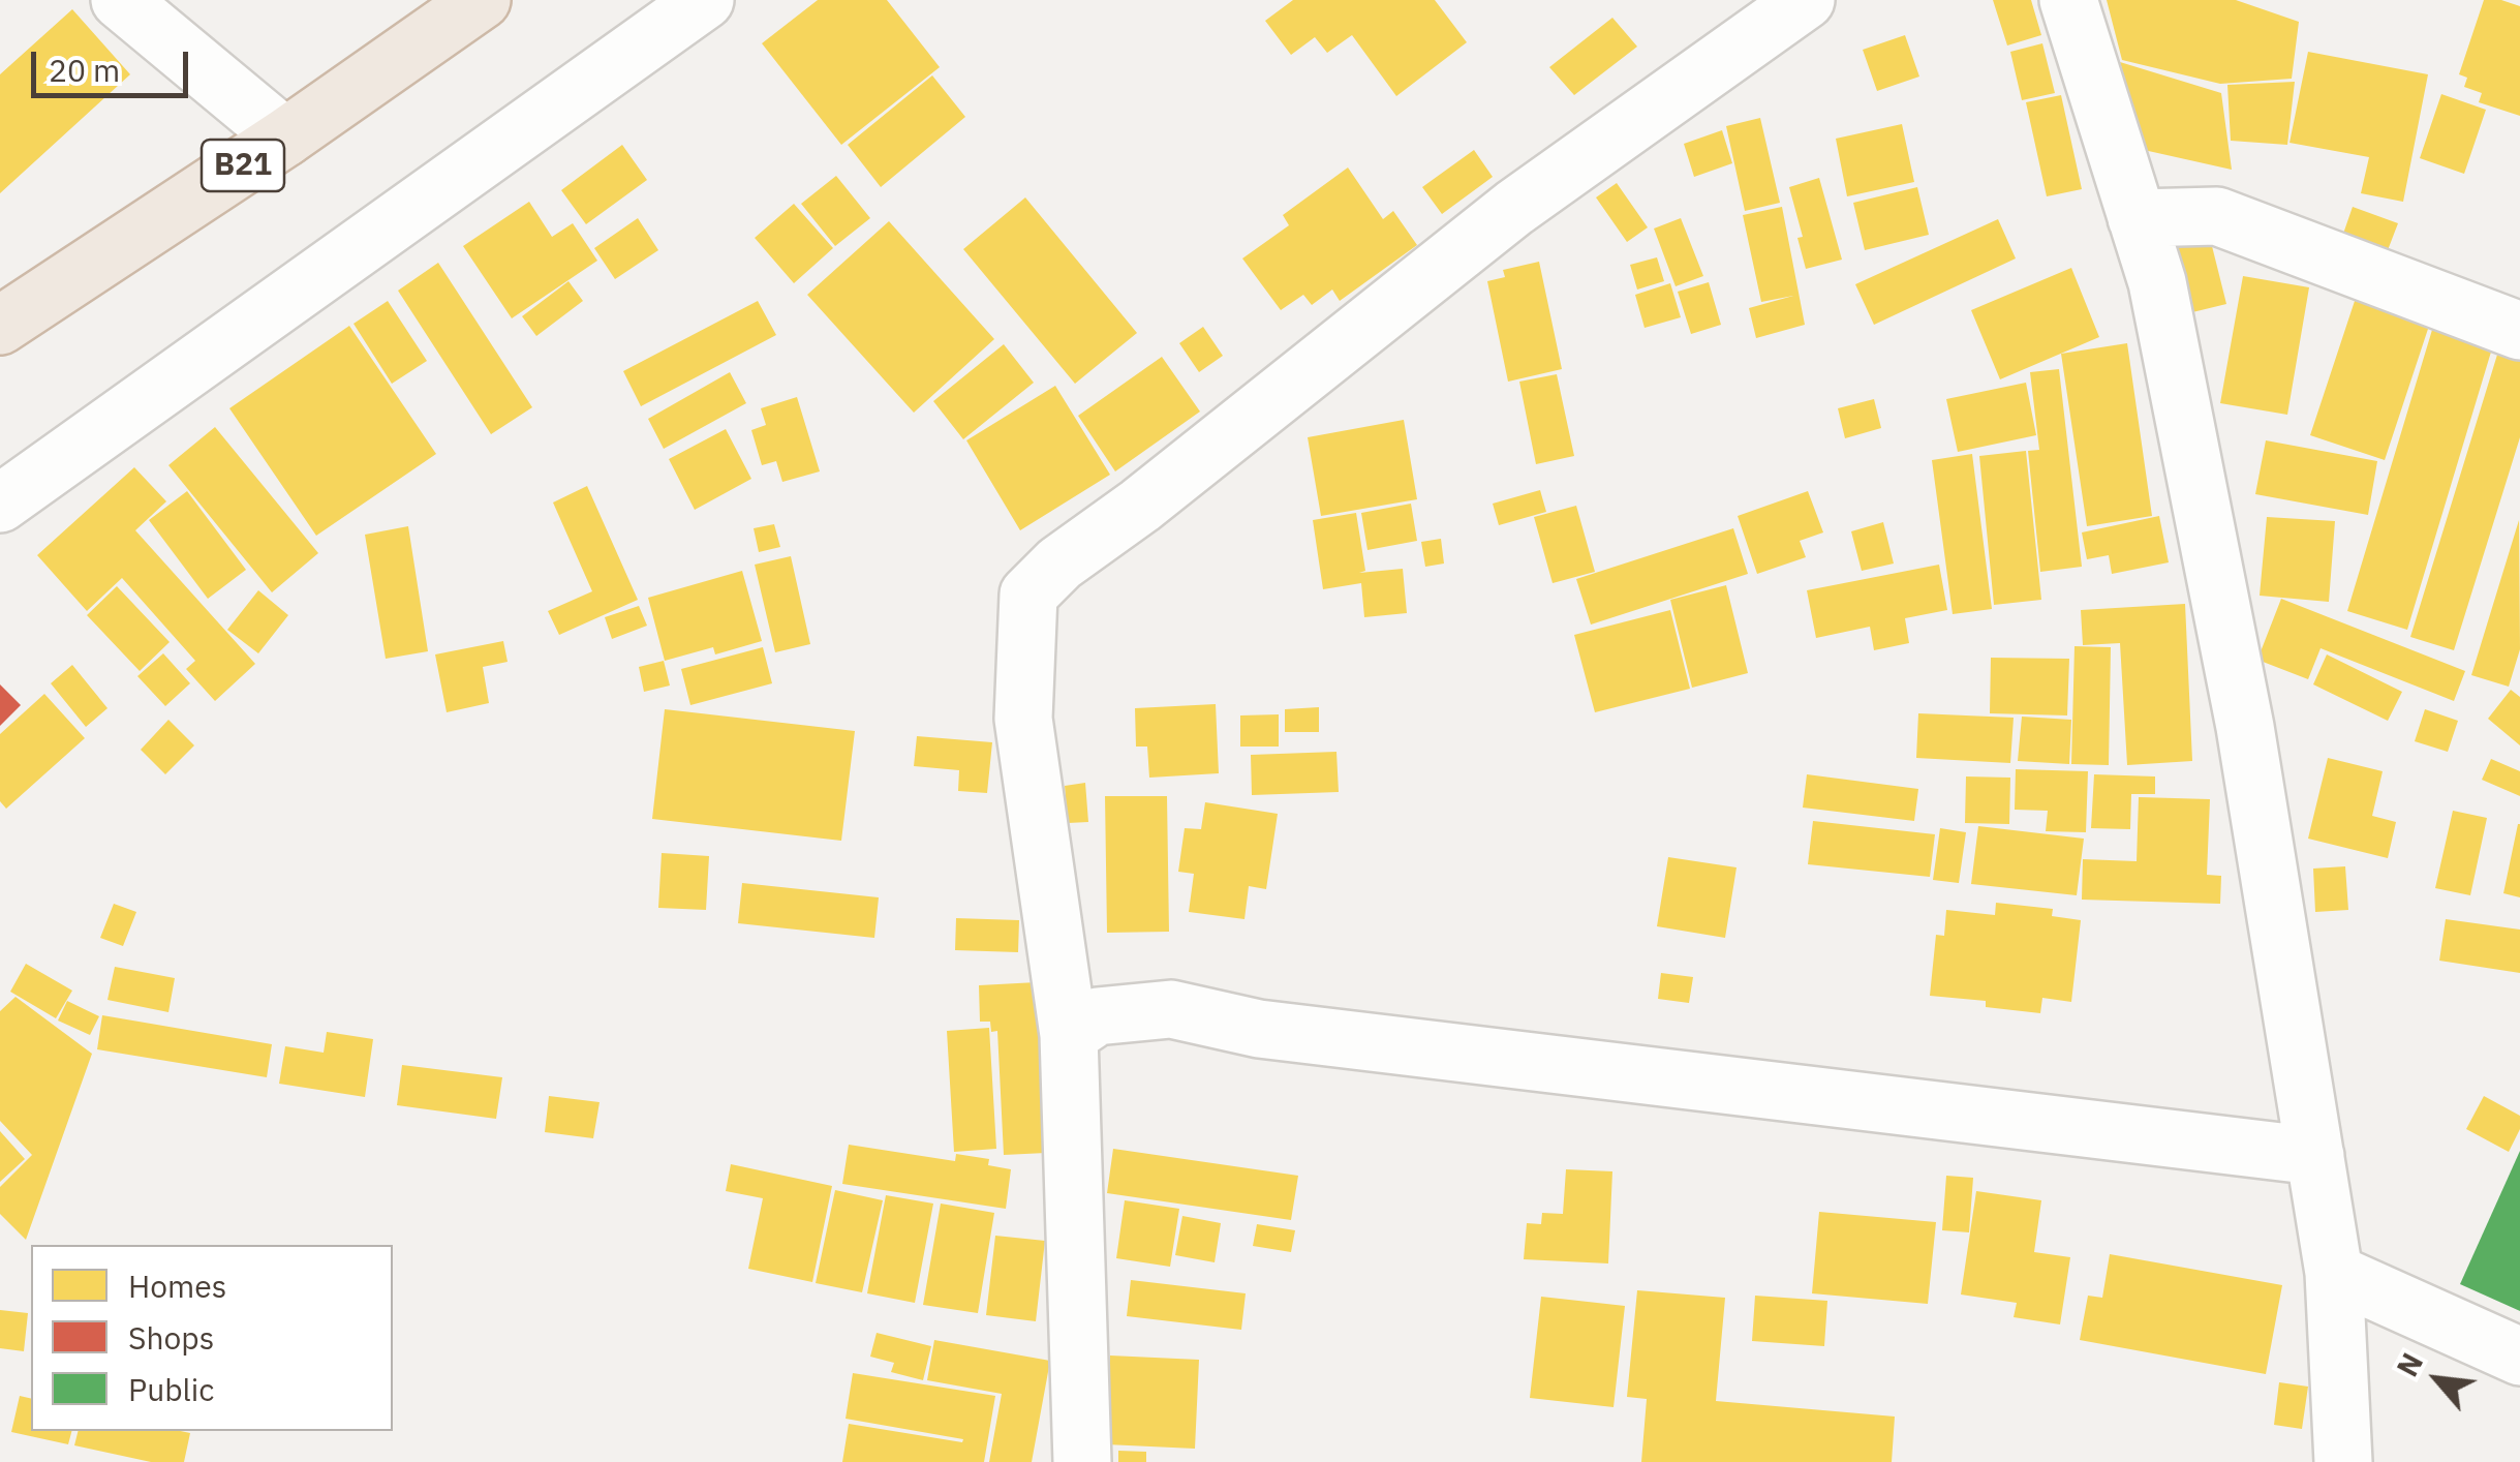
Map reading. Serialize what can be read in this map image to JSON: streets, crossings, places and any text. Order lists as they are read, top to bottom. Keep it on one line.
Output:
{"streets":{"highway":["B21"]},"legend":["Homes","Shops","Public"],"scale_bar":"20 m","north":"top left"}
